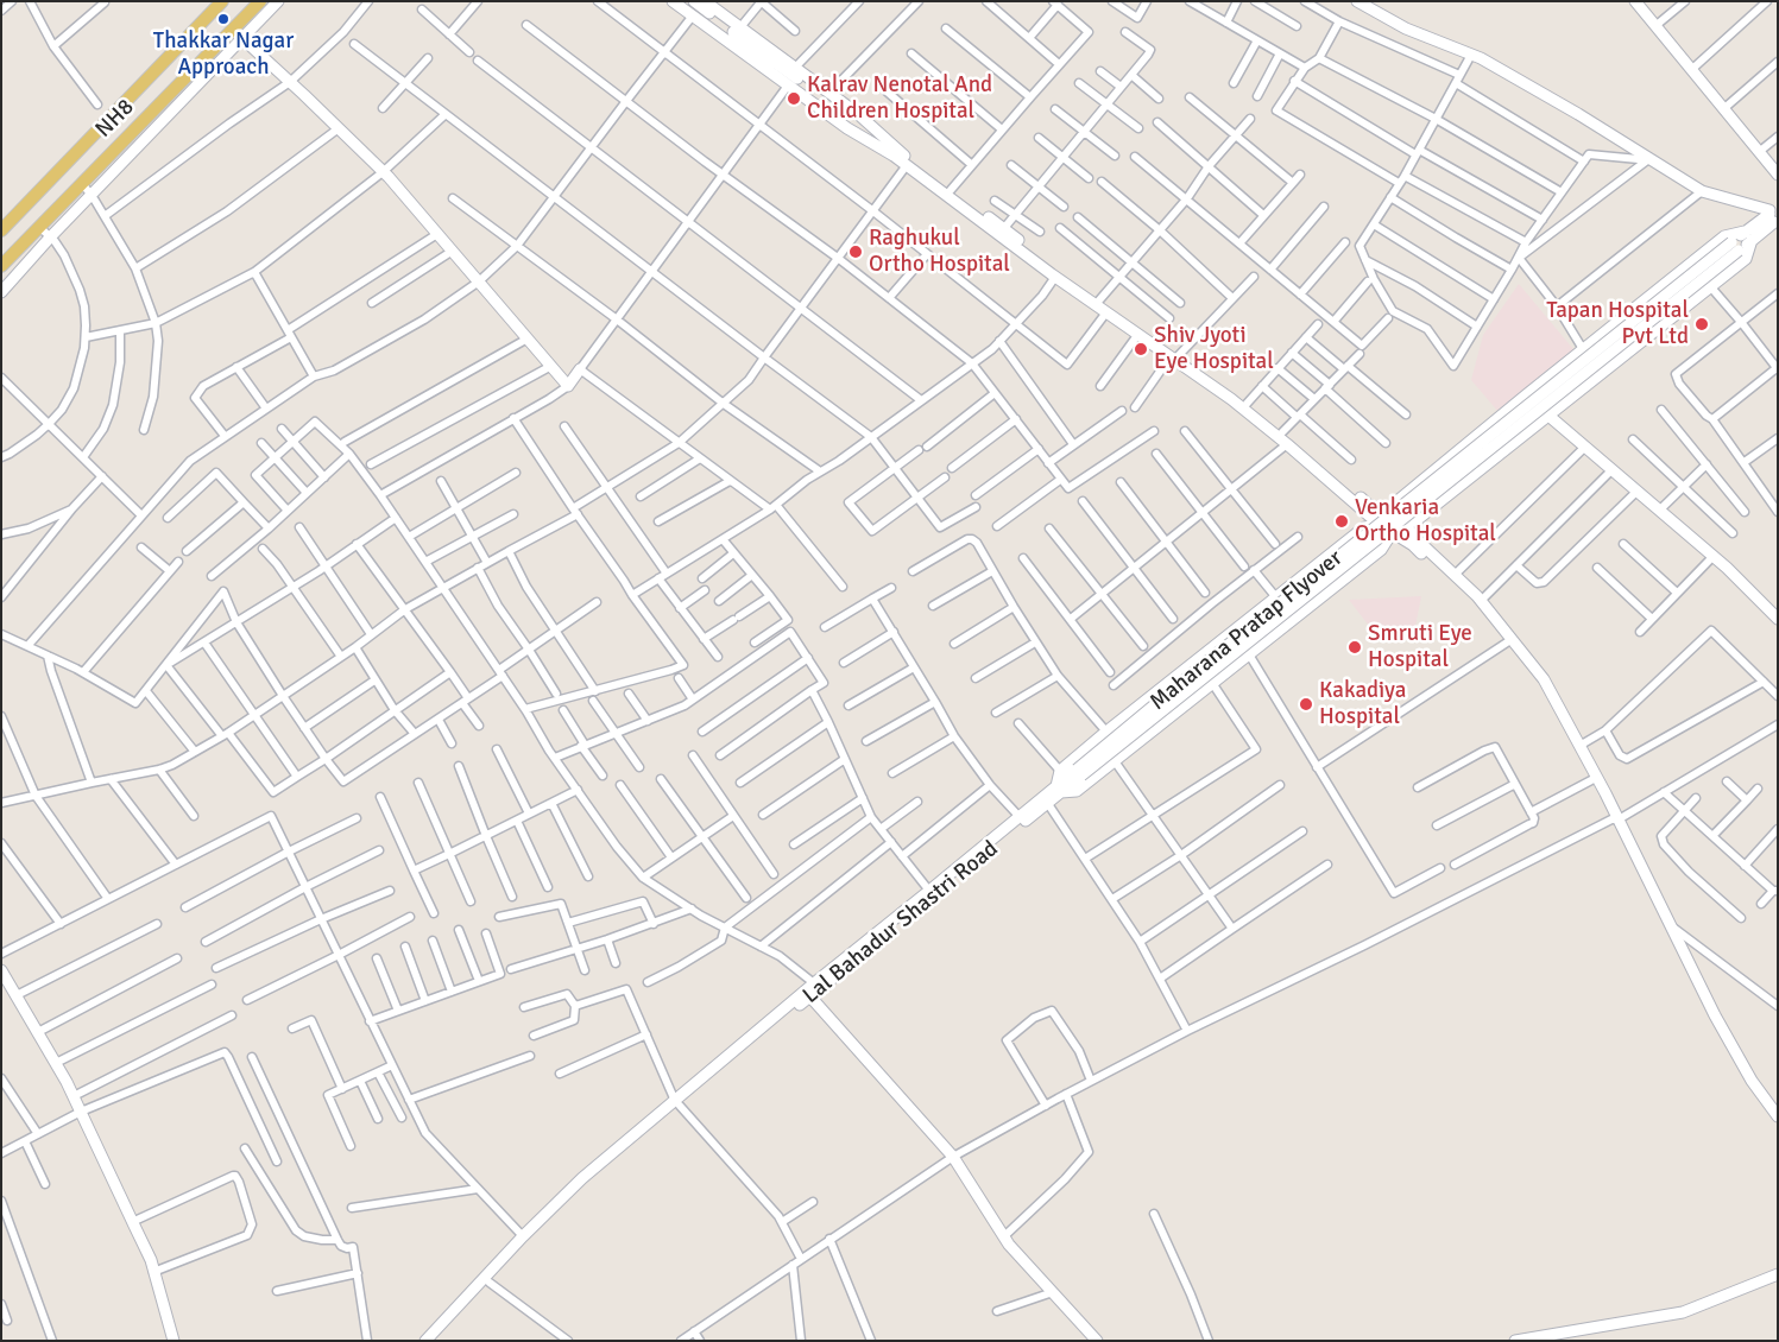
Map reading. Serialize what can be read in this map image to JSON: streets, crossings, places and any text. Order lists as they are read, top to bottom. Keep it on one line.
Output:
{"streets":{"main road":["NH8"],"street":["Maharana Pratap Flyover","Lal Bahadur Shastri Road"]},"crossings":[["Maharana Pratap Flyover","Lal Bahadur Shastri Road"]],"places":["Thakkar Nagar Approach","Kalrav Nenotal And Children Hospital","Raghukul Ortho Hospital","Tapan Hospital Pvt Ltd","Shiv Jyoti Eye Hospital","Venkaria Ortho Hospital","Smruti Eye Hospital","Kakadiya Hospital"]}
